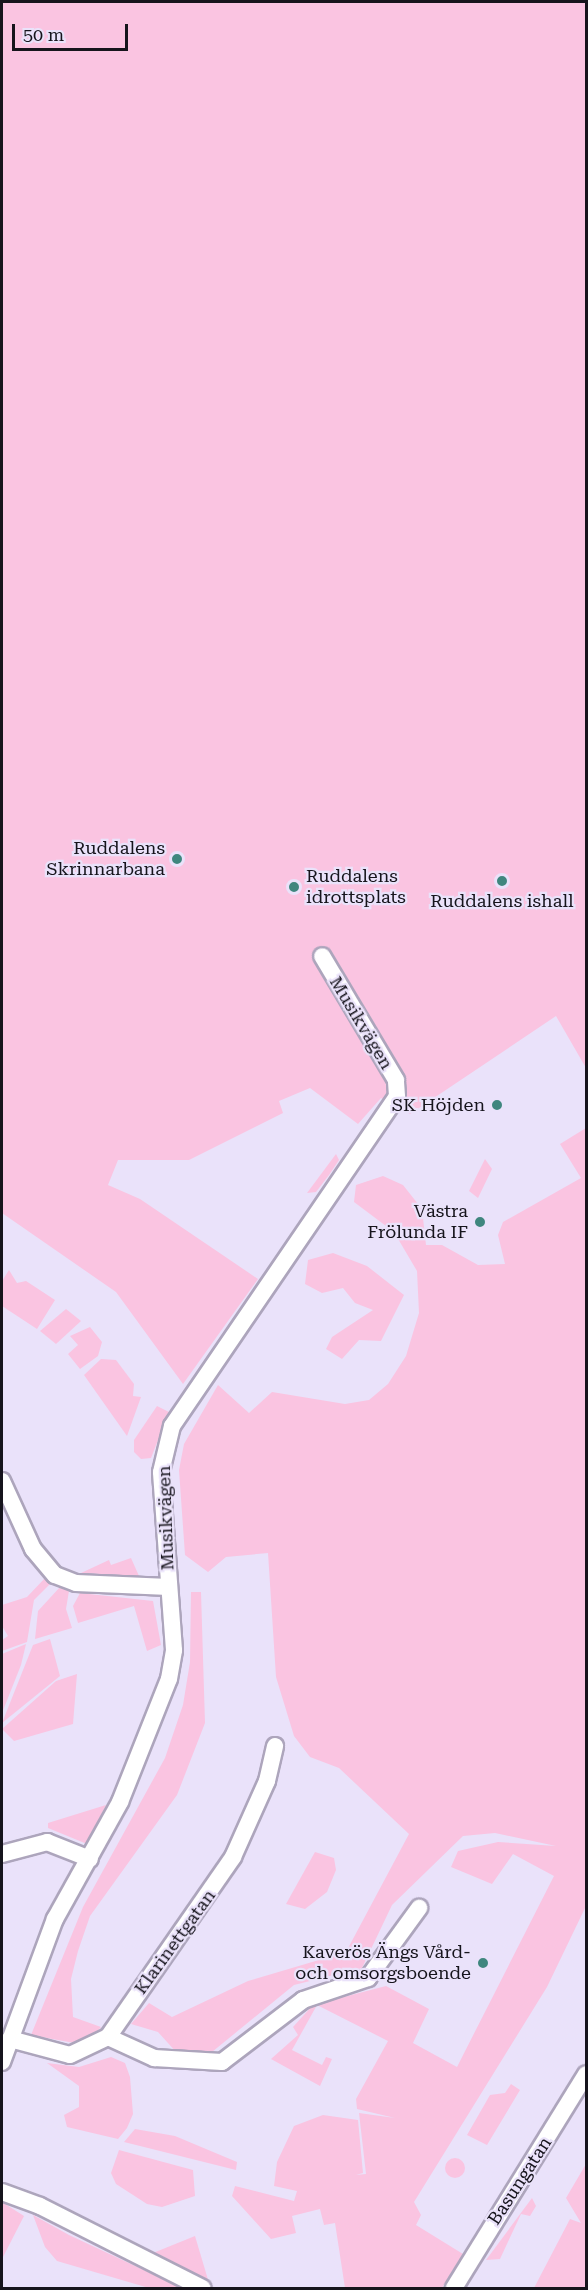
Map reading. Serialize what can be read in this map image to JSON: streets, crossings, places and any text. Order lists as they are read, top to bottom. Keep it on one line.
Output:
{"streets":{"street":["Musikvägen","Klarinettgatan","Basungatan"]},"crossings":[["Musikvägen","Klarinettgatan"]],"places":["Ruddalens Skrinnarbana","Ruddalens ishall","Ruddalens idrottsplats","SK Höjden","Västra Frölunda IF","Kaverös Ängs Vård- och omsorgsboende"],"scale_bar":"50 m"}
